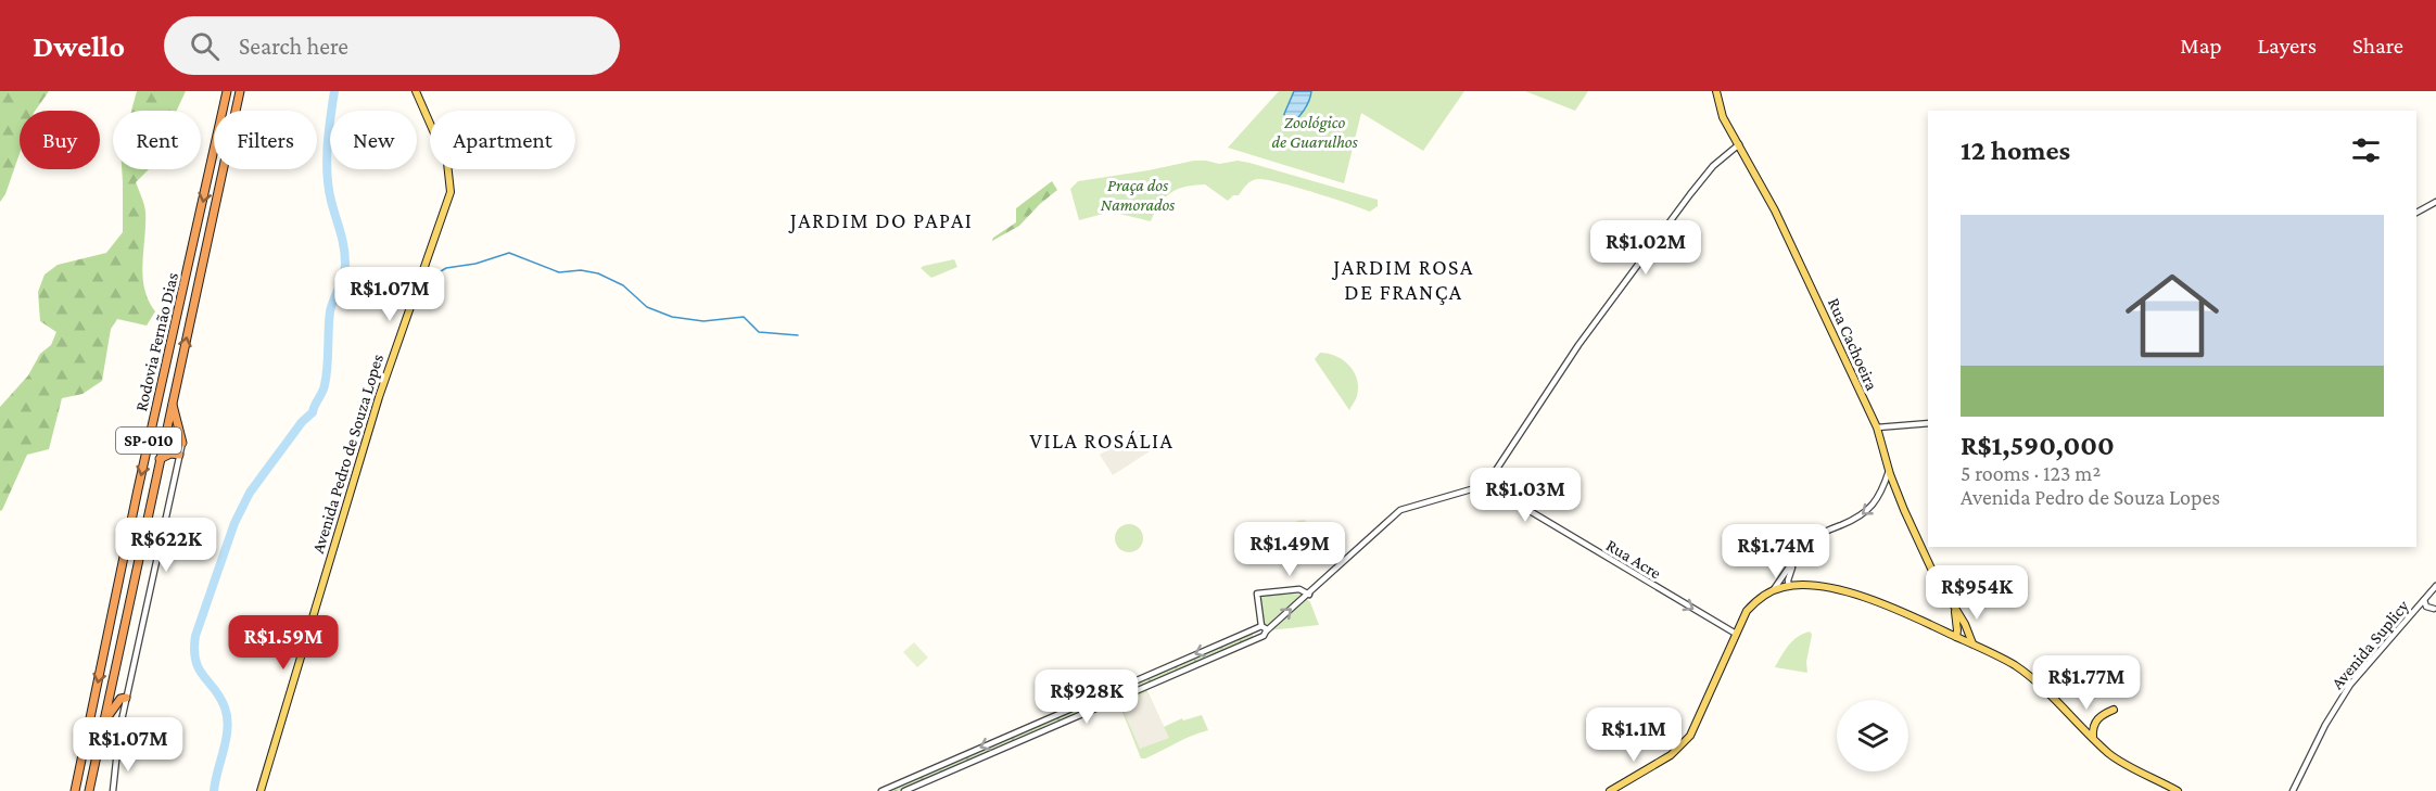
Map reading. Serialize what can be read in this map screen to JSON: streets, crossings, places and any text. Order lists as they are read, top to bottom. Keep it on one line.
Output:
{"streets":{"highway":["Rodovia Fernão Dias","SP-010"],"main road":["Rua Cachoeira","Avenida Pedro de Souza Lopes"],"street":["Rua Acre","Avenida Suplicy"]},"one_way":["Rua Acre"],"districts":["JARDIM DO PAPAI","JARDIM ROSA DE FRANÇA","VILA ROSÁLIA"],"parks":["Zoológico de Guarulhos","Praça dos Namorados"],"page":{"header":"Dwello","search":"Search here","nav":["Map","Layers","Share"],"chip":["Buy","Rent","Filters","New","Apartment"],"heading":"12 homes","list":[{"name":"R$1,590,000","note":"5 rooms · 123 m² · Avenida Pedro de Souza Lopes"}],"price":["R$1.02M","R$1.07M","R$1.03M","R$622K","R$1.49M","R$1.74M","R$954K","R$1.59M","R$1.77M","R$928K","R$1.1M","R$1.07M"]}}
